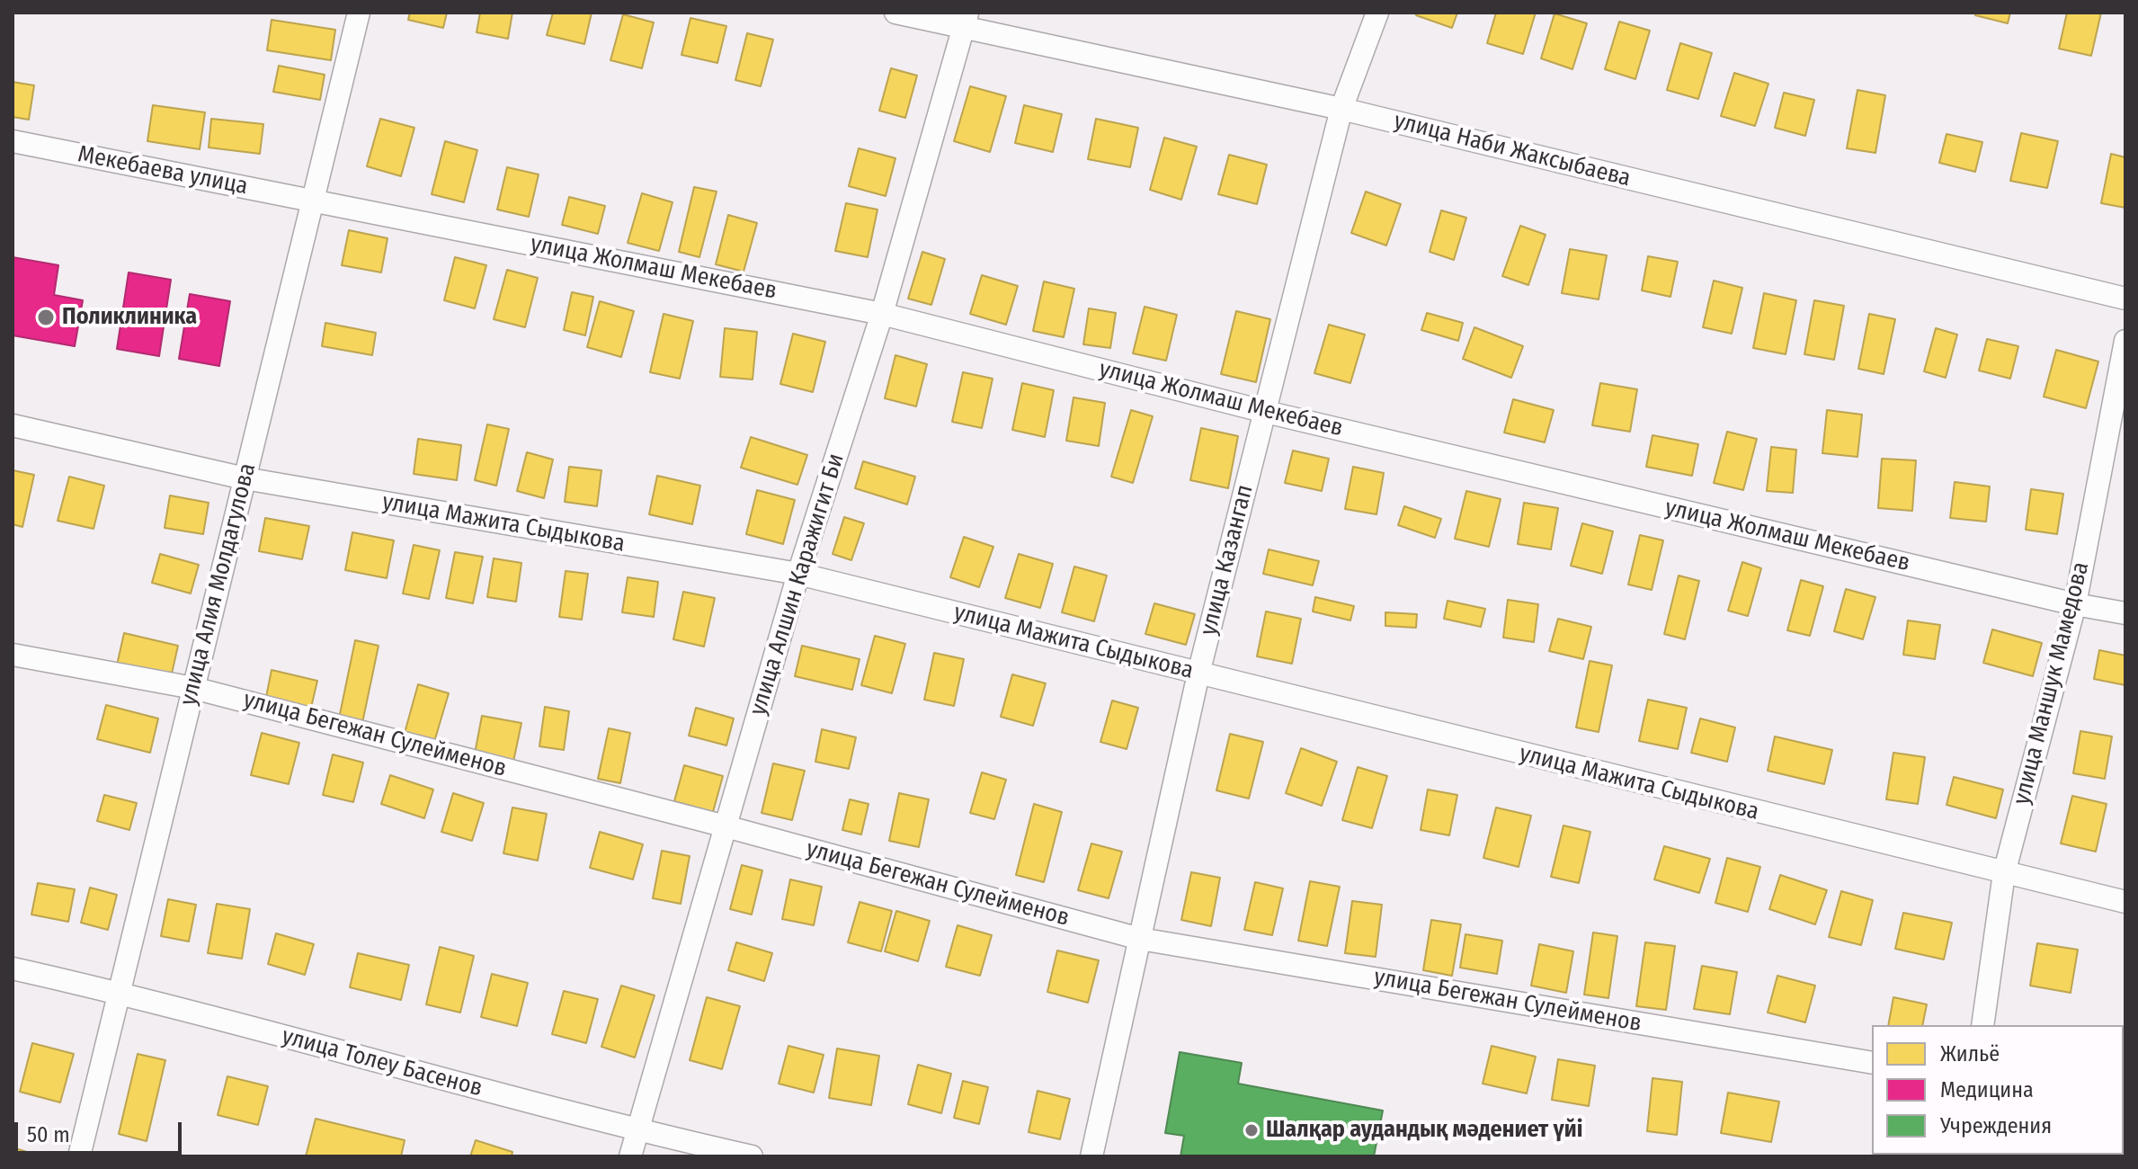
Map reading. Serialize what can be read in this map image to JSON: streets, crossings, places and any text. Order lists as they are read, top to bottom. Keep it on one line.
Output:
{"streets":{"street":["улица Наби Жаксыбаева","Мекебаева улица","улица Жолмаш Мекебаев","улица Мажита Сыдыкова","улица Казангап","улица Алия Молдагулова","улица Алшин Каражигит Би","улица Маншук Мамедова","улица Бегежан Сулейменов","улица Толеу Басенов"]},"crossings":[["улица Наби Жаксыбаева","улица Казангап"],["улица Наби Жаксыбаева","улица Алшин Каражигит Би"],["Мекебаева улица","улица Жолмаш Мекебаев"],["Мекебаева улица","улица Алия Молдагулова"],["улица Жолмаш Мекебаев","улица Казангап"],["улица Жолмаш Мекебаев","улица Алия Молдагулова"],["улица Жолмаш Мекебаев","улица Алшин Каражигит Би"],["улица Жолмаш Мекебаев","улица Маншук Мамедова"],["улица Мажита Сыдыкова","улица Казангап"],["улица Мажита Сыдыкова","улица Алия Молдагулова"],["улица Мажита Сыдыкова","улица Алшин Каражигит Би"],["улица Мажита Сыдыкова","улица Маншук Мамедова"],["улица Казангап","улица Бегежан Сулейменов"],["улица Алия Молдагулова","улица Бегежан Сулейменов"],["улица Алия Молдагулова","улица Толеу Басенов"],["улица Алшин Каражигит Би","улица Бегежан Сулейменов"],["улица Алшин Каражигит Би","улица Толеу Басенов"]],"places":["Поликлиника","Шалқар аудандық мәдениет үйі"],"legend":["Жильё","Медицина","Учреждения"],"scale_bar":"50 m"}
